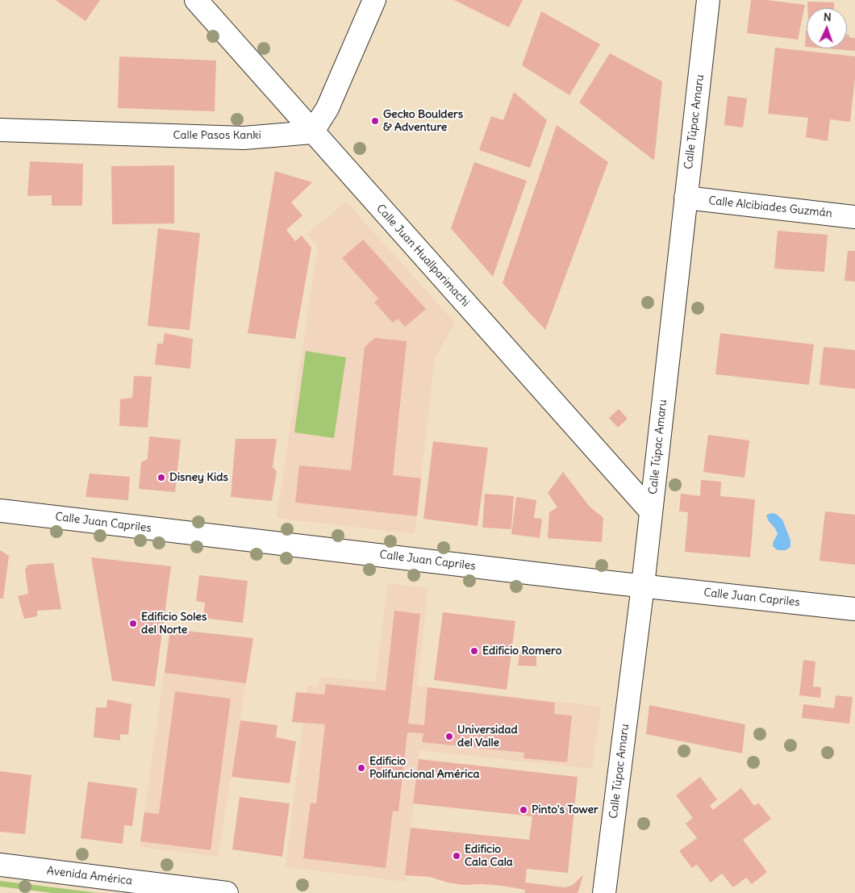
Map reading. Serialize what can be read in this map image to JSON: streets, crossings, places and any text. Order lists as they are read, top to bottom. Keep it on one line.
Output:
{"streets":{"street":["Calle Túpac Amaru","Calle Pasos Kanki","Calle Alcibiades Guzmán","Calle Juan Huallparimachi","Calle Juan Capriles","Avenida América"]},"crossings":[["Calle Túpac Amaru","Calle Alcibiades Guzmán"],["Calle Túpac Amaru","Calle Juan Huallparimachi"],["Calle Túpac Amaru","Calle Juan Capriles"],["Calle Pasos Kanki","Calle Juan Huallparimachi"]],"places":["Gecko Boulders & Adventure","Disney Kids","Edificio Soles del Norte","Edificio Romero","Universidad del Valle","Edificio Polifuncional América","Pinto's Tower","Edificio Cala Cala"],"north":"top"}
